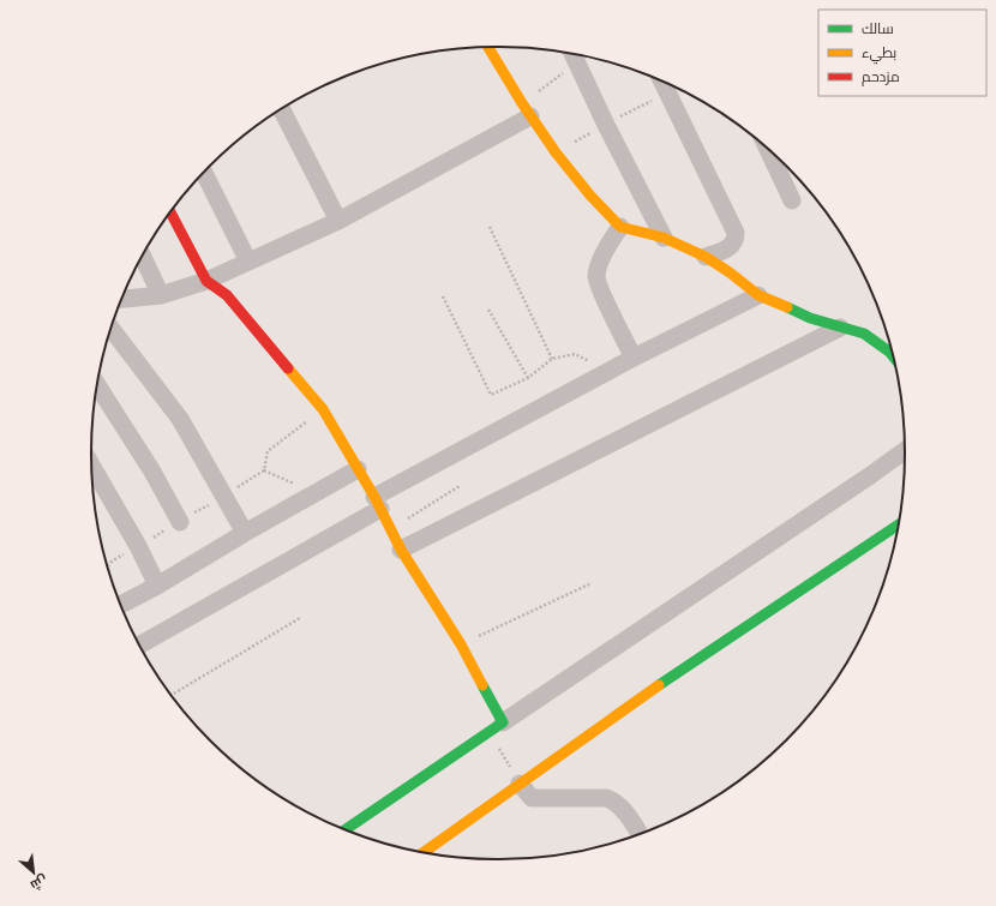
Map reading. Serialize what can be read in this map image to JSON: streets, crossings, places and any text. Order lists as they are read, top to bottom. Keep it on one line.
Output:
{"legend":["سالك","بطيء","مزدحم"],"north":"bottom right"}
